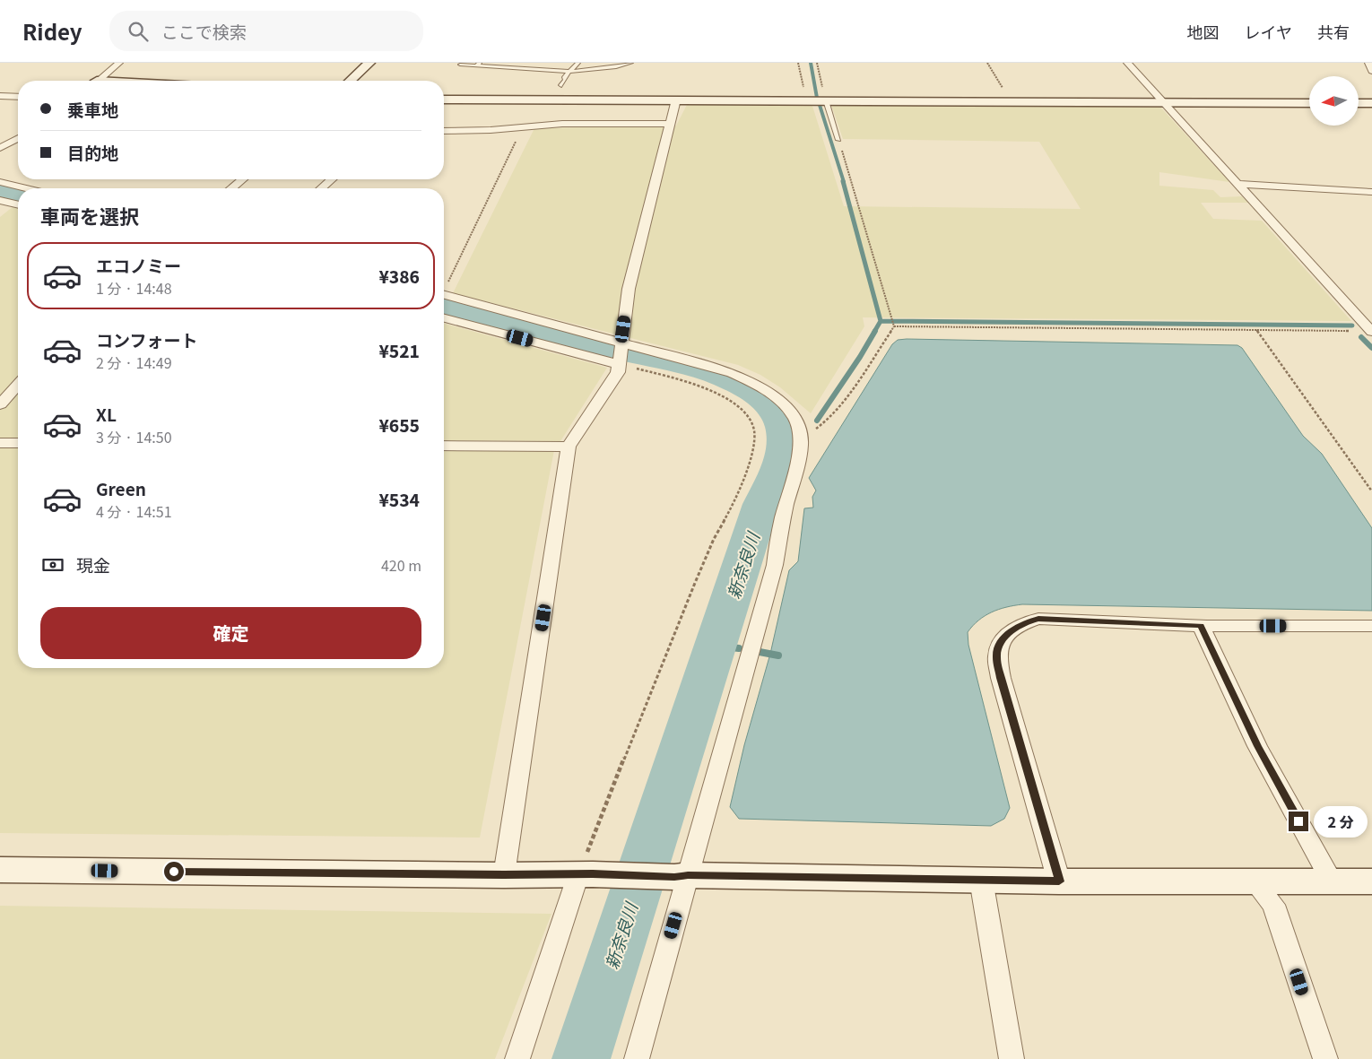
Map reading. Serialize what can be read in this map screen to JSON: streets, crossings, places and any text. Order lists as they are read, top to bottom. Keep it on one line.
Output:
{"water":["新奈良川"],"north":"left","page":{"header":"Ridey","search":"ここで検索","nav":["地図","レイヤ","共有"],"banner":["乗車地","目的地"],"heading":"車両を選択","list":[{"name":"エコノミー","note":"1 分 · 14:48","value":"¥386"},{"name":"コンフォート","note":"2 分 · 14:49","value":"¥521"},{"name":"XL","note":"3 分 · 14:50","value":"¥655"},{"name":"Green","note":"4 分 · 14:51","value":"¥534"}],"pay":["現金","420 m"],"buttons":"確定","bubble":"2 分"}}
